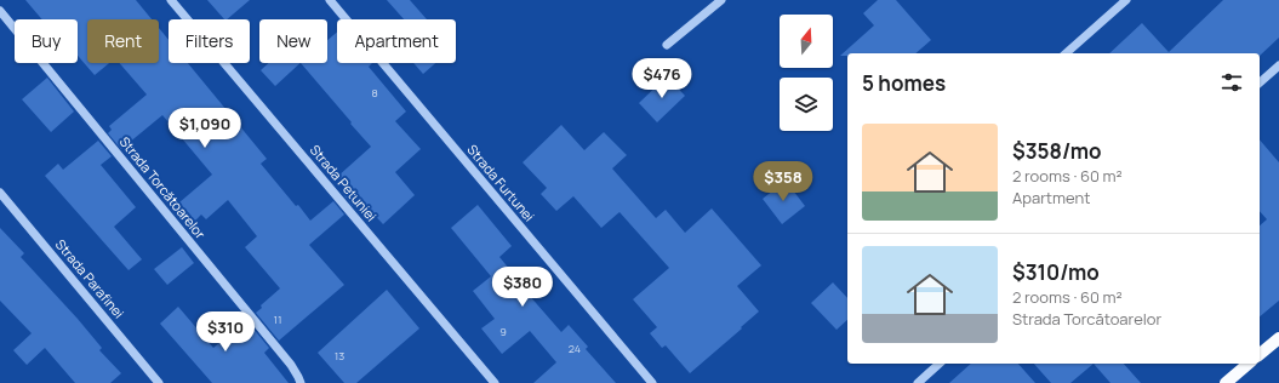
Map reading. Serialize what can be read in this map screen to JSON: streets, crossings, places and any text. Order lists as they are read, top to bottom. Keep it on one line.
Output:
{"streets":{"street":["Strada Petuniei","Strada Furtunei","Strada Torcătoarelor","Strada Parafinei"]},"house_numbers":["8","11","9","24","13"],"north":"top","page":{"chip":["Buy","Rent","Filters","New","Apartment"],"heading":"5 homes","price":["$476","$1,090","$358","$380","$310"],"list":[{"name":"$358/mo","note":"2 rooms · 60 m² · Apartment"},{"name":"$310/mo","note":"2 rooms · 60 m² · Strada Torcătoarelor"}]}}
